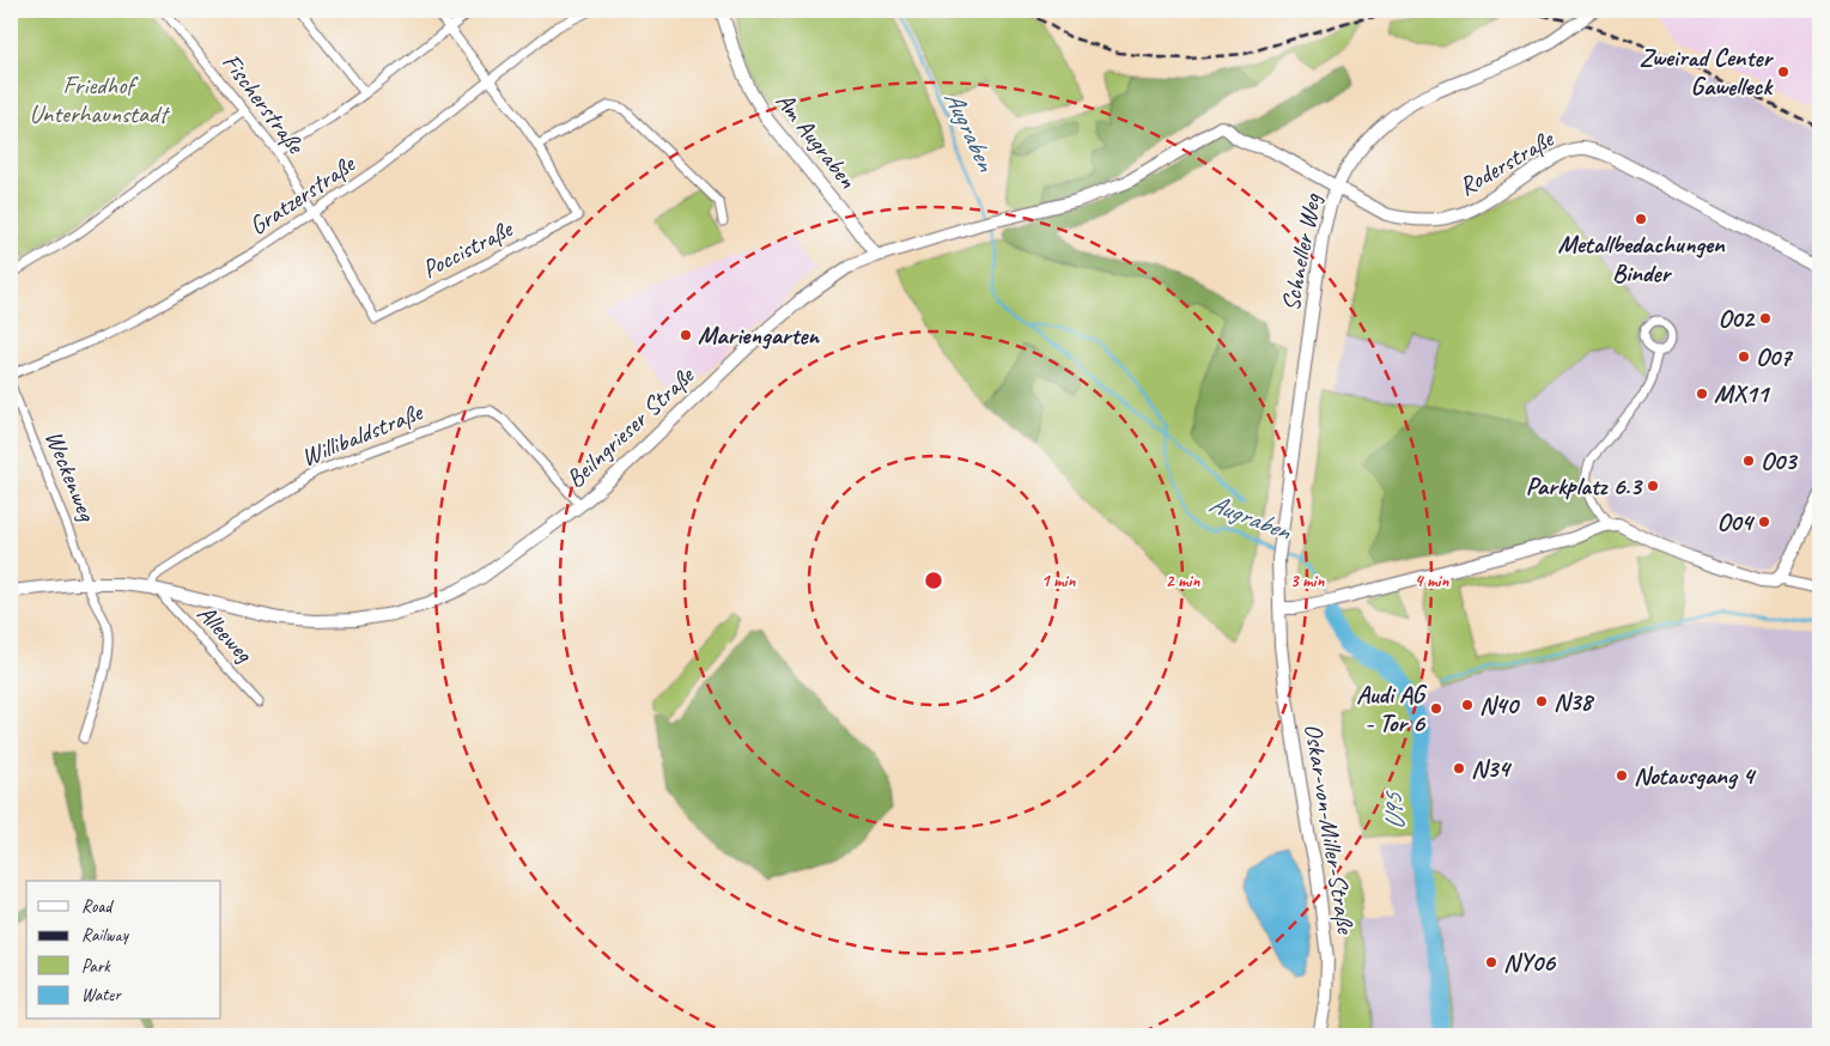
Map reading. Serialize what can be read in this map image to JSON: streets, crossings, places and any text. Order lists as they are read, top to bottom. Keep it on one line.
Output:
{"streets":{"main road":["Am Augraben","Roderstraße","Schneller Weg","Beilngrieser Straße","Oskar-von-Miller-Straße"],"street":["Fischerstraße","Gratzerstraße","Poccistraße","Willibaldstraße","Weckenweg","Alleeweg"]},"crossings":[["Fischerstraße","Gratzerstraße"],["Fischerstraße","Poccistraße"],["Am Augraben","Beilngrieser Straße"],["Roderstraße","Schneller Weg"],["Roderstraße","Beilngrieser Straße"],["Schneller Weg","Beilngrieser Straße"],["Schneller Weg","Oskar-von-Miller-Straße"],["Beilngrieser Straße","Willibaldstraße"],["Beilngrieser Straße","Weckenweg"],["Beilngrieser Straße","Alleeweg"],["Willibaldstraße","Alleeweg"]],"water":["Augraben","U95"],"parks":["Friedhof Unterhaunstadt"],"places":["Zweirad Center Gawelleck","Metallbedachungen Binder","O02","Mariengarten","O07","MX11","O03","Parkplatz 6.3","O04","N38","N40","Audi AG - Tor 6","N34","Notausgang 4","NY06"],"legend":["Road","Railway","Park","Water"],"rings":["1 min","2 min","3 min","4 min"]}
